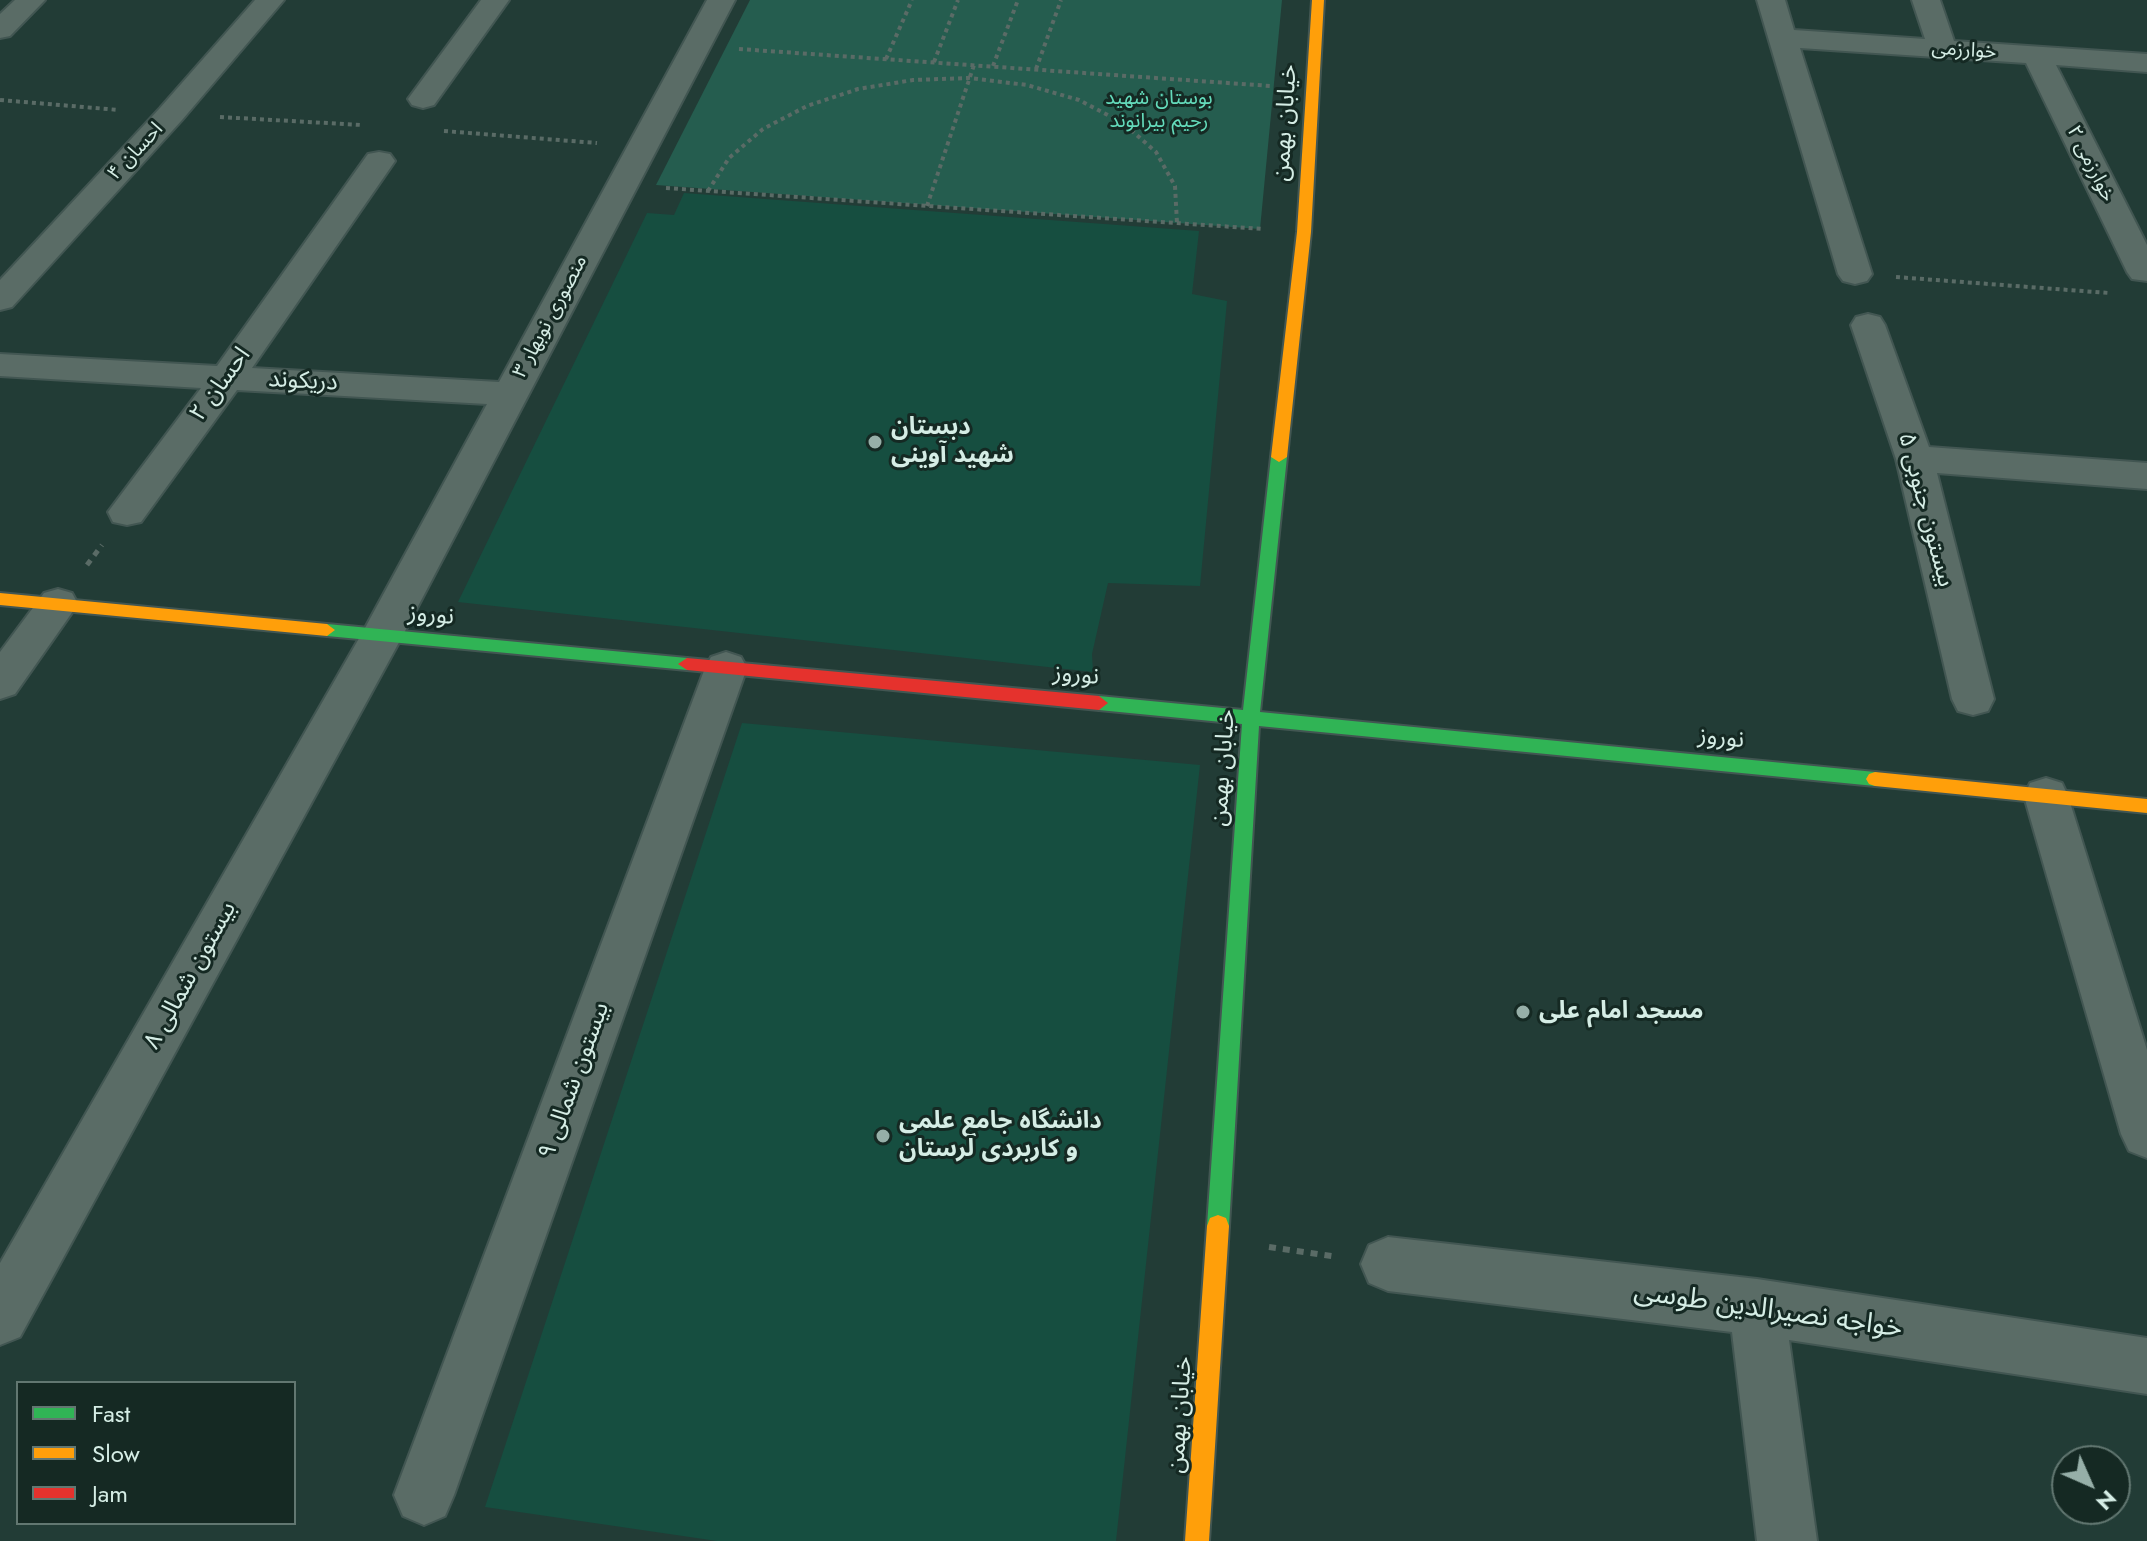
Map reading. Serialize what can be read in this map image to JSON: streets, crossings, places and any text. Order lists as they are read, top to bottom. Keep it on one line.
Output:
{"streets":{"street":["خوارزمی","خیابان بهمن","احسان ۴","خوارزمی ۲","منصوری نوبهار ۳","دریکوند","احسان ۲","بیستون جنوبی ۵","نوروز","بیستون شمالی ۸","بیستون شمالی ۹","خواجه نصیرالدین طوسی"]},"crossings":[["خوارزمی","خوارزمی ۲"],["خیابان بهمن","نوروز"],["منصوری نوبهار ۳","دریکوند"],["منصوری نوبهار ۳","نوروز"],["منصوری نوبهار ۳","بیستون شمالی ۸"],["دریکوند","احسان ۲"],["نوروز","بیستون شمالی ۸"],["نوروز","بیستون شمالی ۹"]],"parks":["بوستان شهید رحیم بیرانوند"],"places":["دبستان شهید آوینی","مسجد امام علی","دانشگاه جامع علمی و کاربردی لرستان"],"legend":["Fast","Slow","Jam"],"north":"bottom right"}
